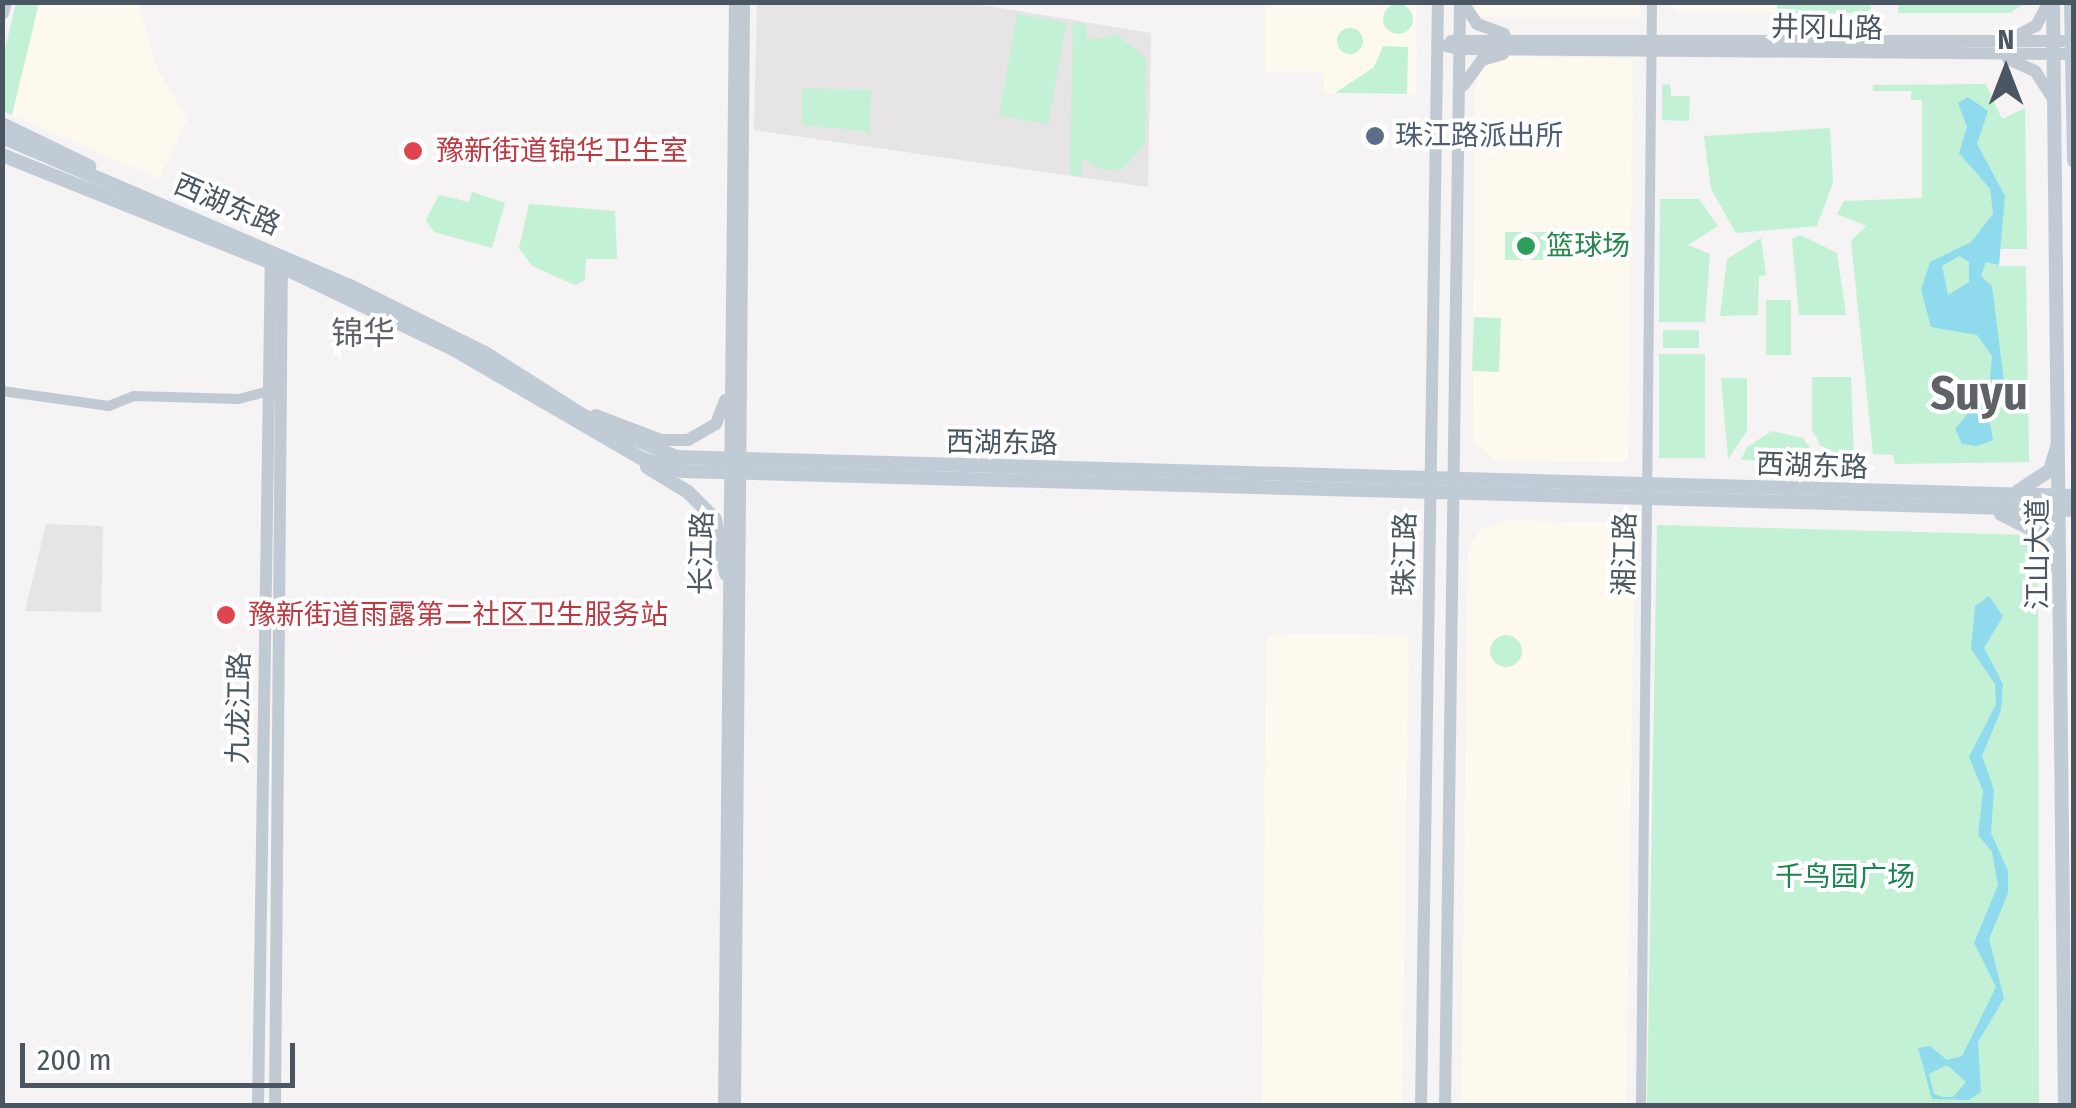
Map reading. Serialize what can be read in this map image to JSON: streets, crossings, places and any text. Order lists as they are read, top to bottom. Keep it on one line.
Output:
{"streets":{"main road":["西湖东路","江山大道"],"street":["井冈山路","长江路","珠江路","湘江路","九龙江路"]},"crossings":[["井冈山路","珠江路"],["井冈山路","湘江路"],["井冈山路","江山大道"],["西湖东路","长江路"],["西湖东路","珠江路"],["西湖东路","湘江路"],["西湖东路","江山大道"],["西湖东路","九龙江路"]],"districts":["锦华","Suyu"],"parks":["千鸟园广场"],"places":["珠江路派出所","豫新街道锦华卫生室","篮球场","豫新街道雨露第二社区卫生服务站"],"scale_bar":"200 m","north":"top"}
